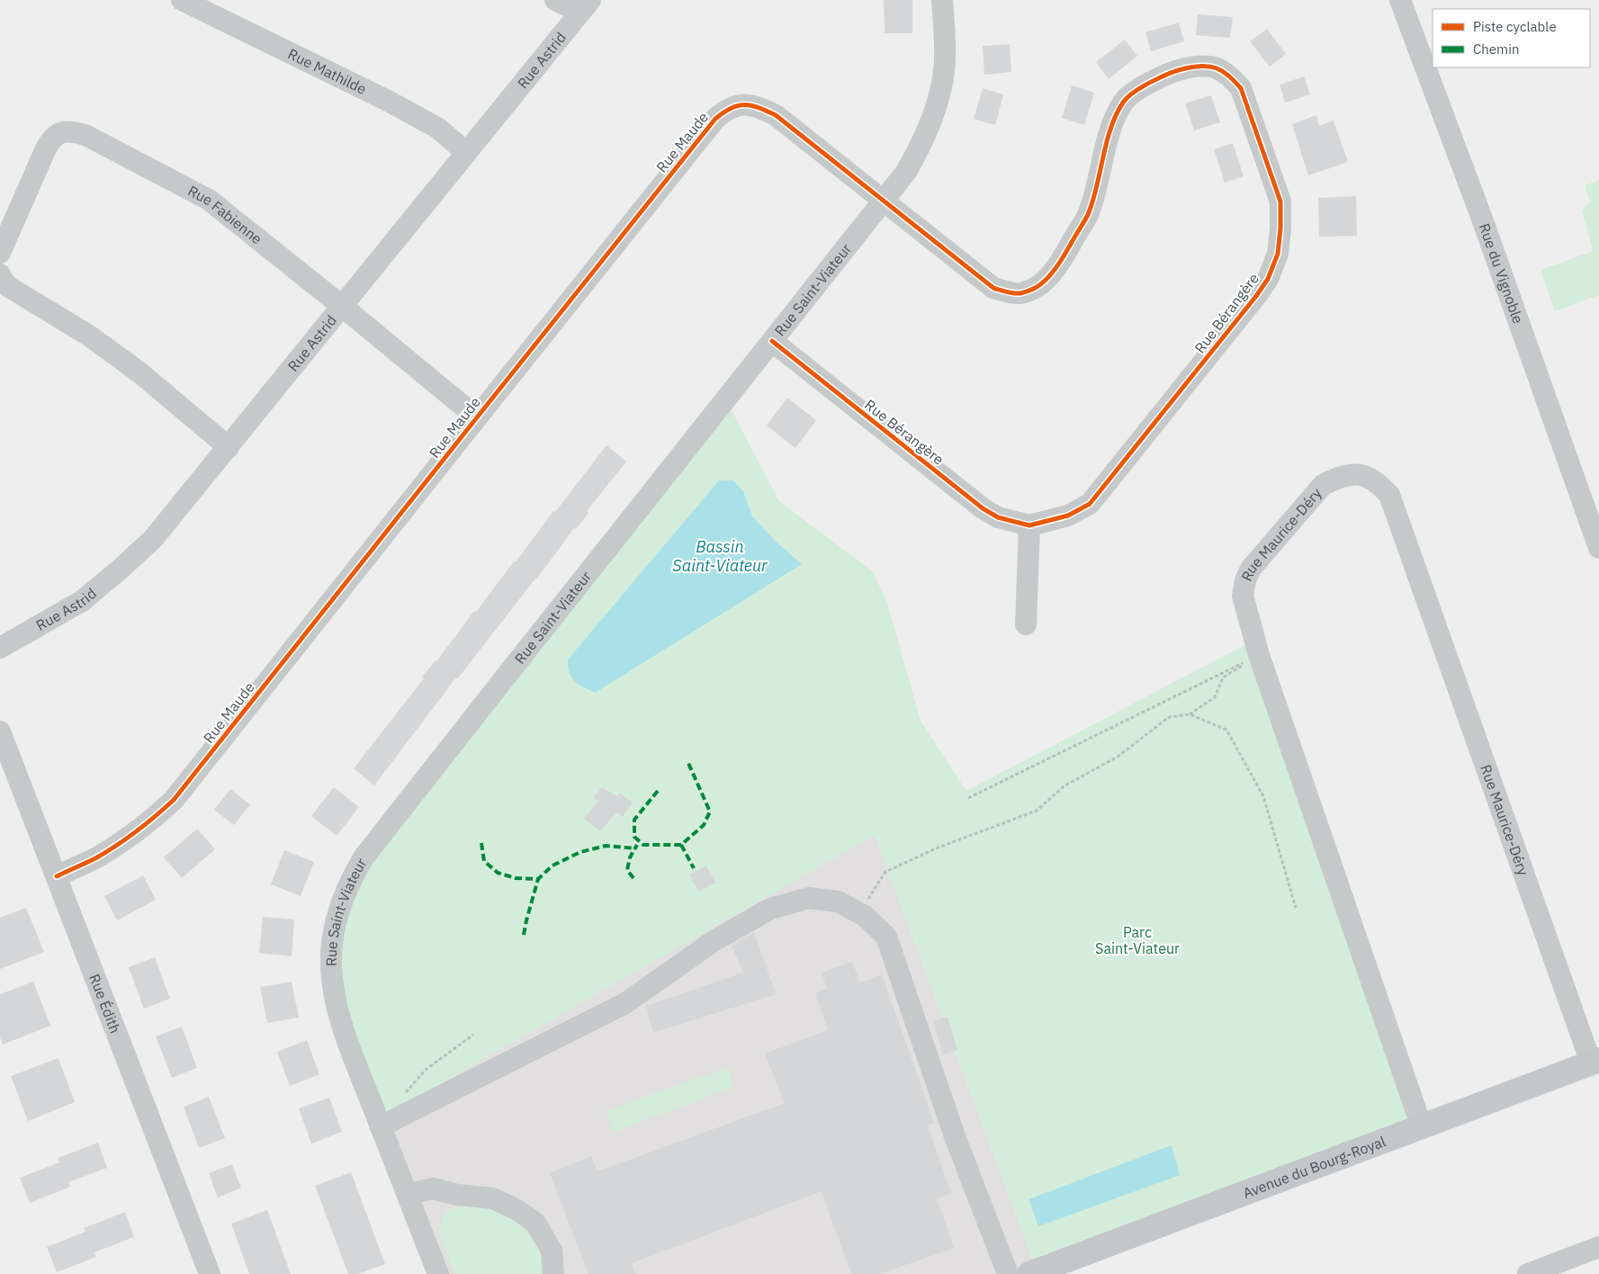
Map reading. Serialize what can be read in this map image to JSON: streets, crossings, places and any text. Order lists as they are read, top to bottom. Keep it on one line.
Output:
{"streets":{"main road":["Avenue du Bourg-Royal"],"street":["Rue Astrid","Rue Mathilde","Rue Maude","Rue Fabienne","Rue du Vignoble","Rue Saint-Viateur","Rue Bérangère","Rue Maurice-Déry","Rue Édith"]},"crossings":[["Rue Astrid","Rue Mathilde"],["Rue Astrid","Rue Fabienne"],["Rue Maude","Rue Fabienne"],["Rue Maude","Rue Saint-Viateur"],["Rue Maude","Rue Bérangère"],["Rue Maude","Rue Édith"],["Rue Saint-Viateur","Rue Bérangère"],["Rue Maurice-Déry","Avenue du Bourg-Royal"]],"water":["Bassin Saint-Viateur"],"parks":["Parc Saint-Viateur"],"legend":["Piste cyclable","Chemin"]}
